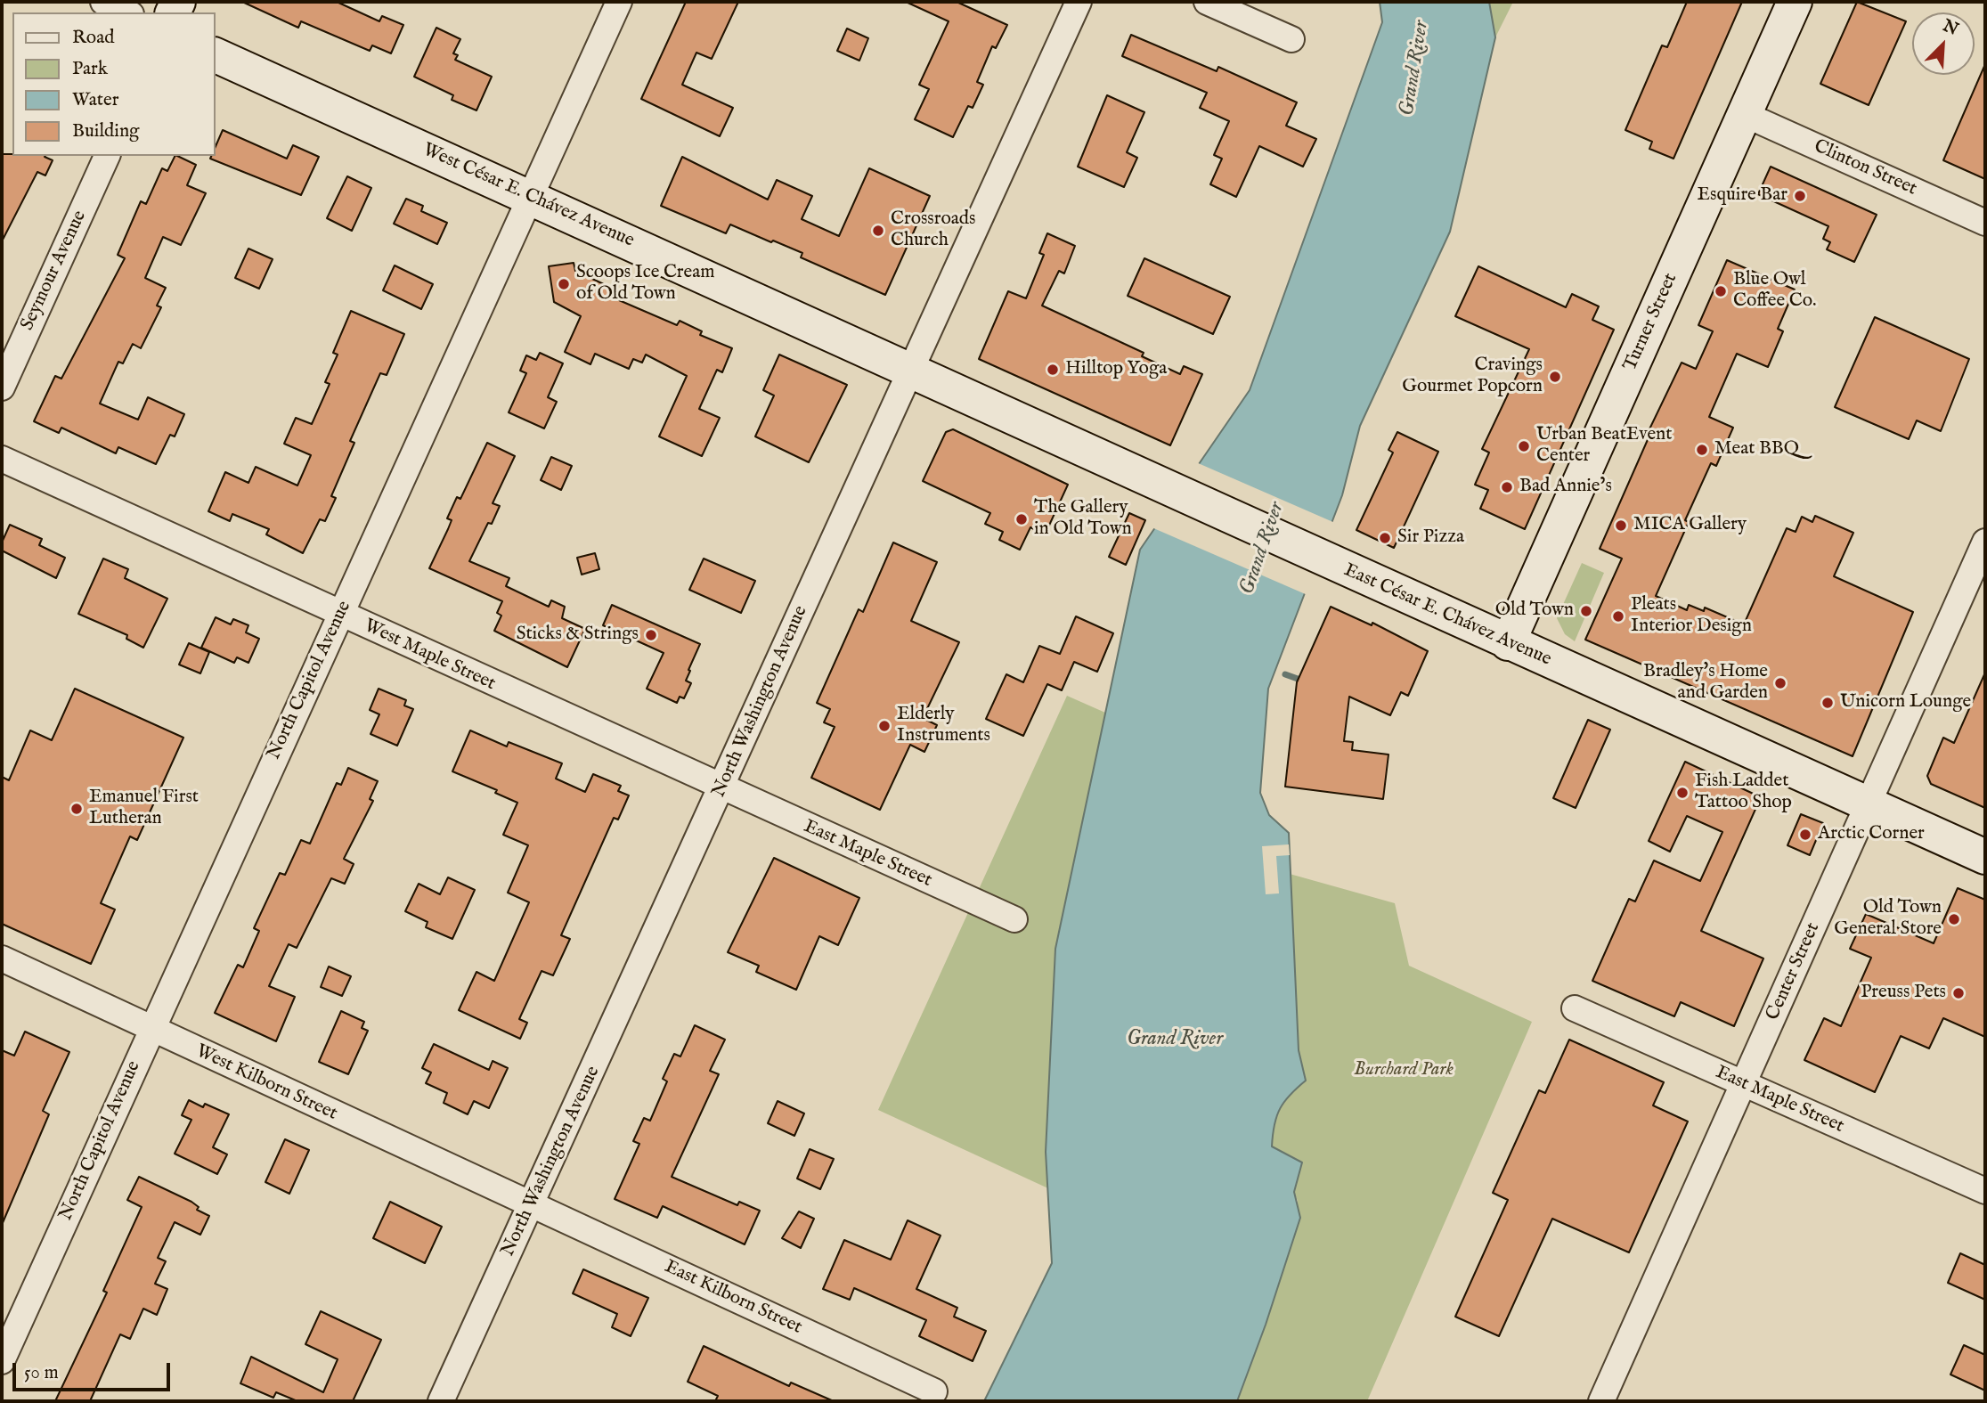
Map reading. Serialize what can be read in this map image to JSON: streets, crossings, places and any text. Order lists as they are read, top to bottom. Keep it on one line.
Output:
{"streets":{"street":["Clinton Street","West César E. Chávez Avenue","Seymour Avenue","Turner Street","East César E. Chávez Avenue","West Maple Street","North Capitol Avenue","North Washington Avenue","East Maple Street","Center Street","West Kilborn Street","East Kilborn Street"]},"crossings":[["Clinton Street","Turner Street"],["West César E. Chávez Avenue","East César E. Chávez Avenue"],["West César E. Chávez Avenue","North Capitol Avenue"],["West César E. Chávez Avenue","North Washington Avenue"],["Turner Street","East César E. Chávez Avenue"],["East César E. Chávez Avenue","North Washington Avenue"],["East César E. Chávez Avenue","Center Street"],["West Maple Street","North Capitol Avenue"],["West Maple Street","North Washington Avenue"],["West Maple Street","East Maple Street"],["North Capitol Avenue","West Kilborn Street"],["North Washington Avenue","East Maple Street"],["North Washington Avenue","West Kilborn Street"],["North Washington Avenue","East Kilborn Street"],["East Maple Street","Center Street"],["West Kilborn Street","East Kilborn Street"]],"water":["Grand River"],"parks":["Burchard Park"],"places":["Esquire Bar","Crossroads Church","Scoops Ice Cream of Old Town","Blue Owl Coffee Co.","Hilltop Yoga","Cravings Gourmet Popcorn","Urban BeatEvent Center","Meat BBQ","Bad Annie’s","The Gallery in Old Town","MICA Gallery","Sir Pizza","Old Town","Pleats Interior Design","Sticks & Strings","Bradley's Home and Garden","Unicorn Lounge","Elderly Instruments","Fish Laddet Tattoo Shop","Emanuel First Lutheran","Arctic Corner","Old Town General Store","Preuss Pets"],"legend":["Road","Park","Water","Building"],"scale_bar":"50 m","north":"top right"}
